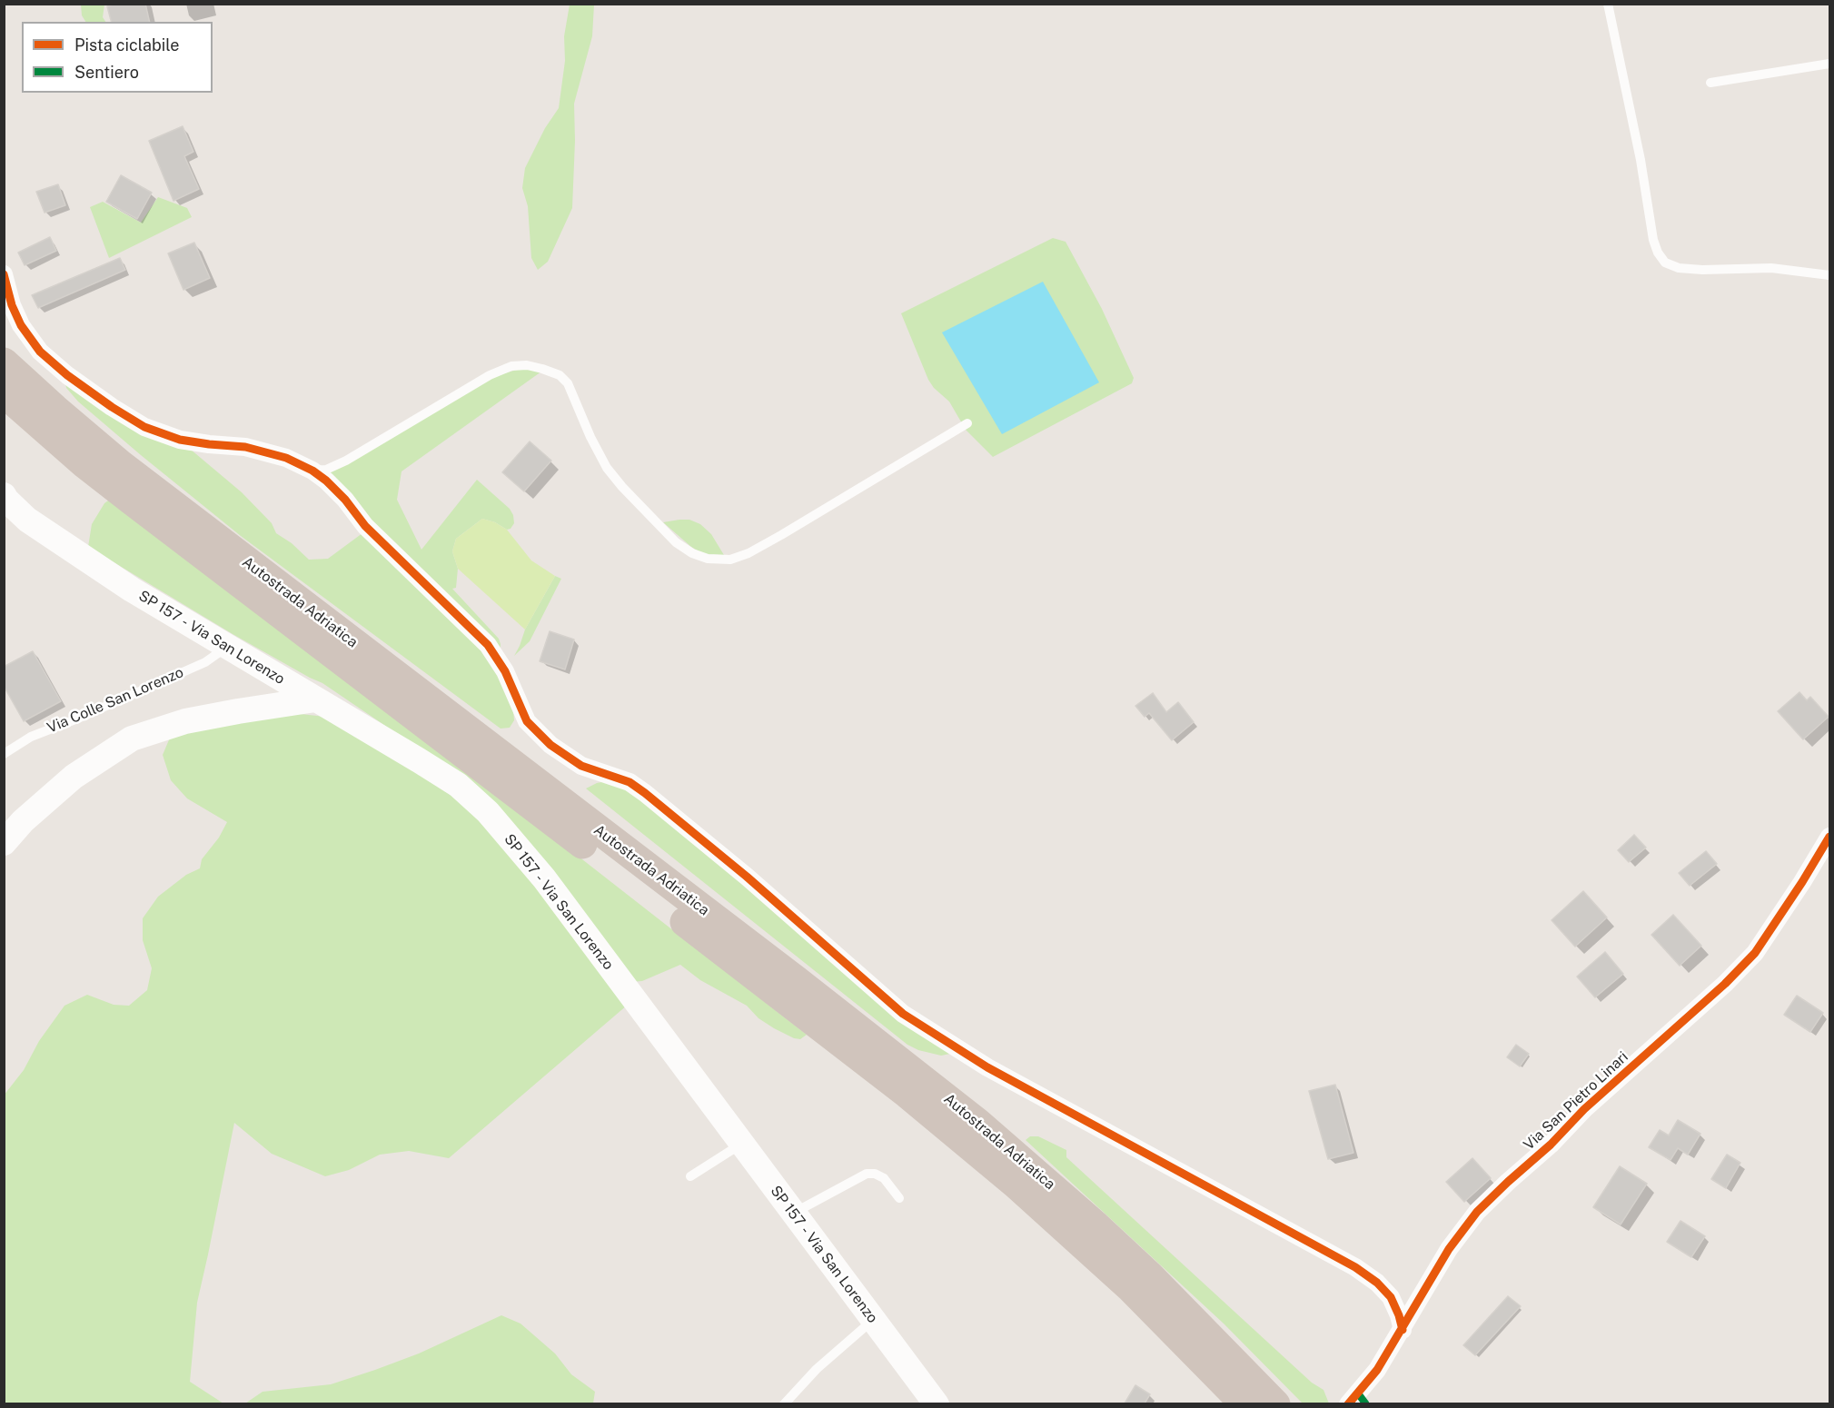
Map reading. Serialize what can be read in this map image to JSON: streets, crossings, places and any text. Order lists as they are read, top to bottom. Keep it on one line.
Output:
{"streets":{"highway":["Autostrada Adriatica"],"main road":["SP 157 - Via San Lorenzo"],"street":["Via San Pietro Linari"],"lane":["Via Colle San Lorenzo"]},"crossings":[["SP 157 - Via San Lorenzo","Via Colle San Lorenzo"]],"legend":["Pista ciclabile","Sentiero"]}
